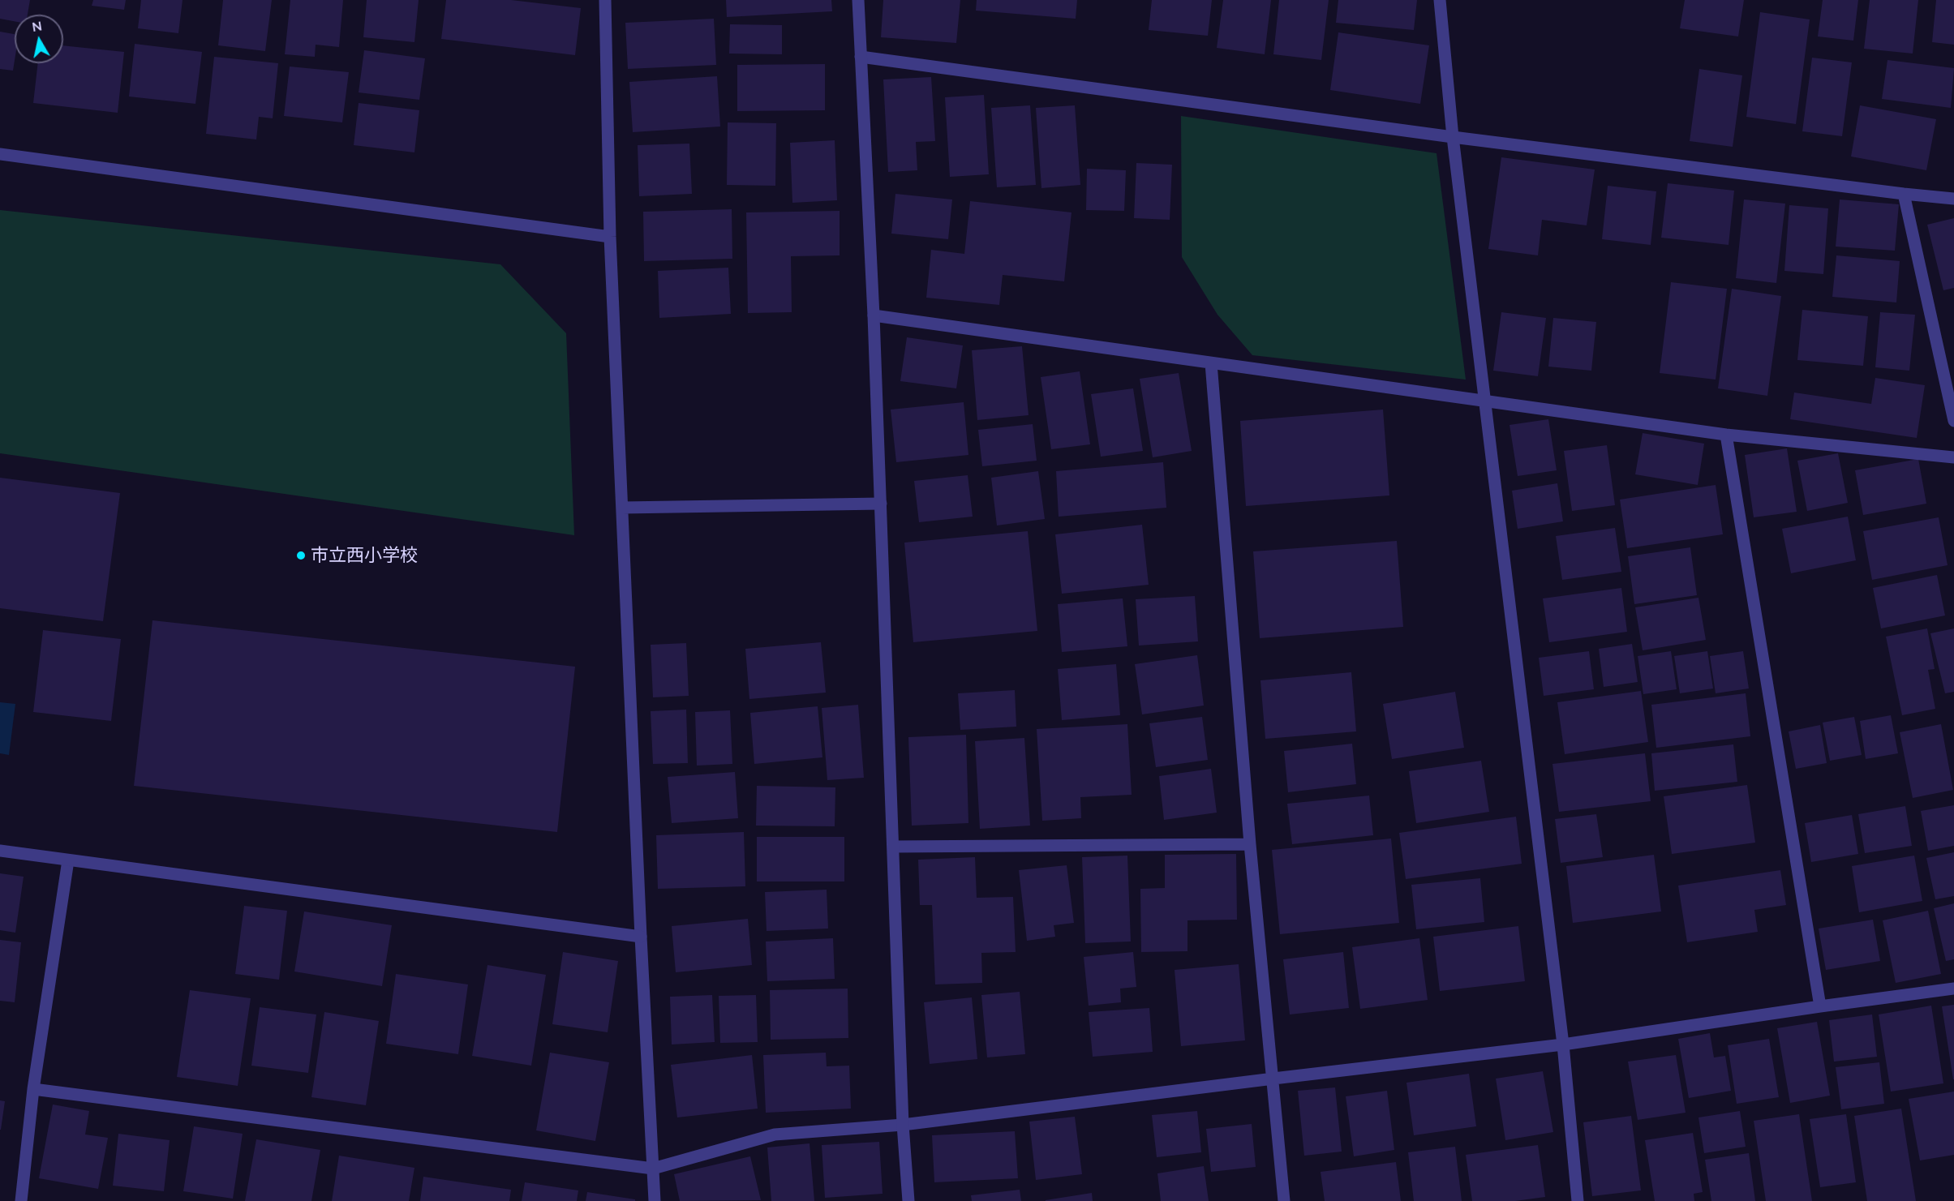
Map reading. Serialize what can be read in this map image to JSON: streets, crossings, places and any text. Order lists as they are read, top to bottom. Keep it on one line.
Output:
{"places":["市立西小学校"],"north":"top"}
